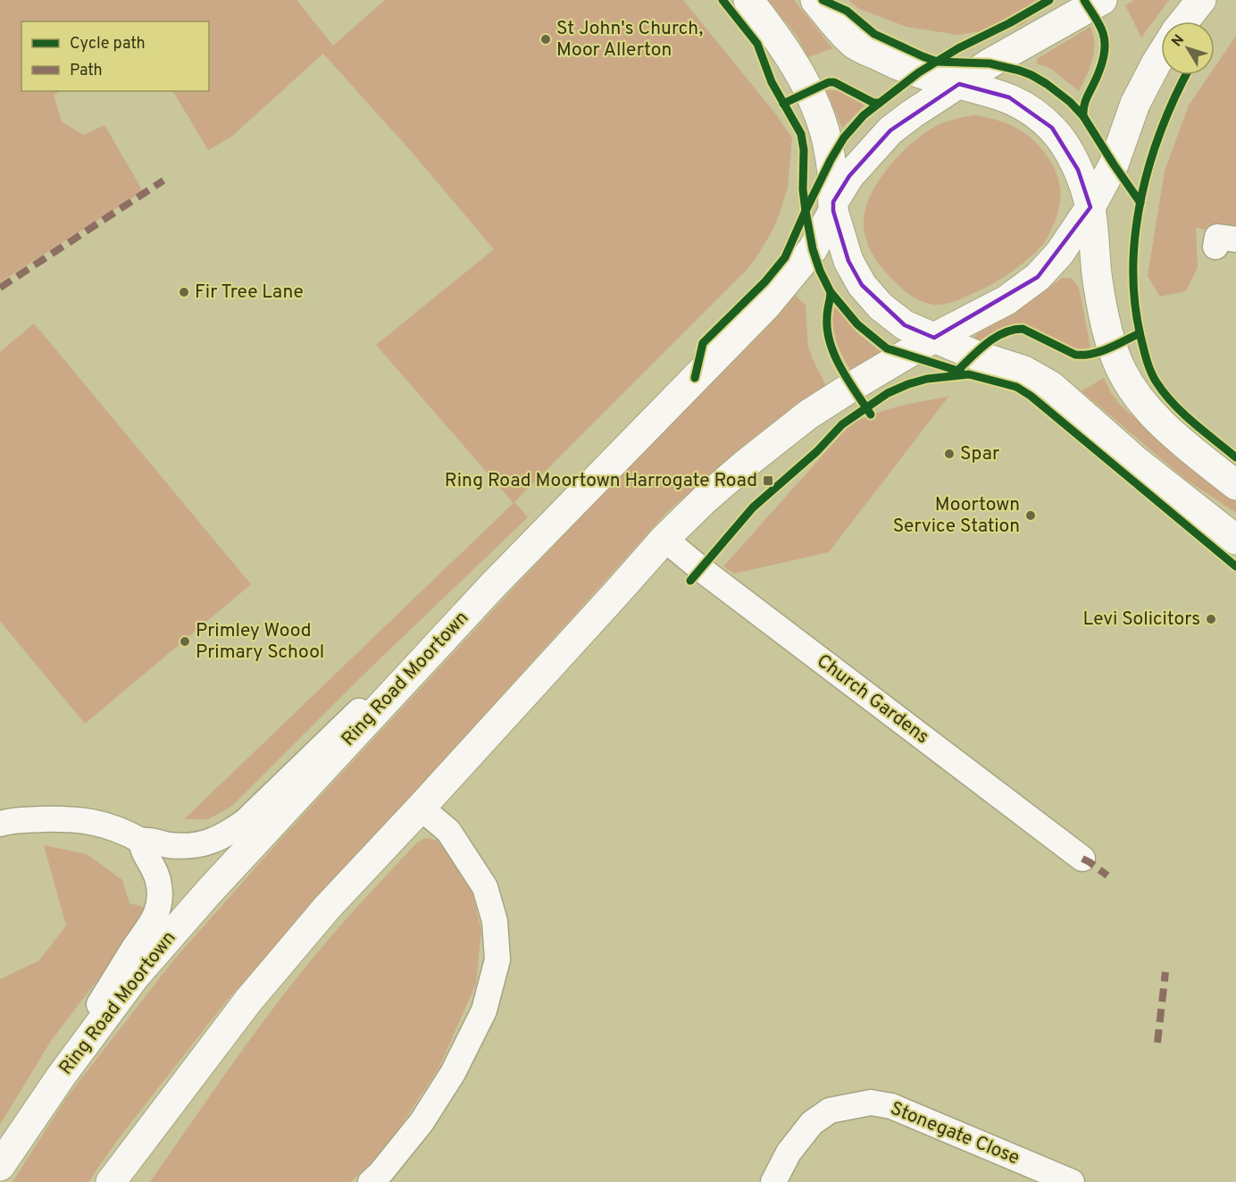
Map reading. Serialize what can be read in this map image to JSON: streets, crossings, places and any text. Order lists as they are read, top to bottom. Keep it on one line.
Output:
{"streets":{"highway":["Ring Road Moortown"],"street":["Church Gardens","Stonegate Close"]},"places":{"other":["St John's Church, Moor Allerton","Fir Tree Lane","Spar","Moortown Service Station","Levi Solicitors","Primley Wood Primary School"],"transit":["Ring Road Moortown Harrogate Road"]},"legend":["Cycle path","Path"],"north":"top left"}
